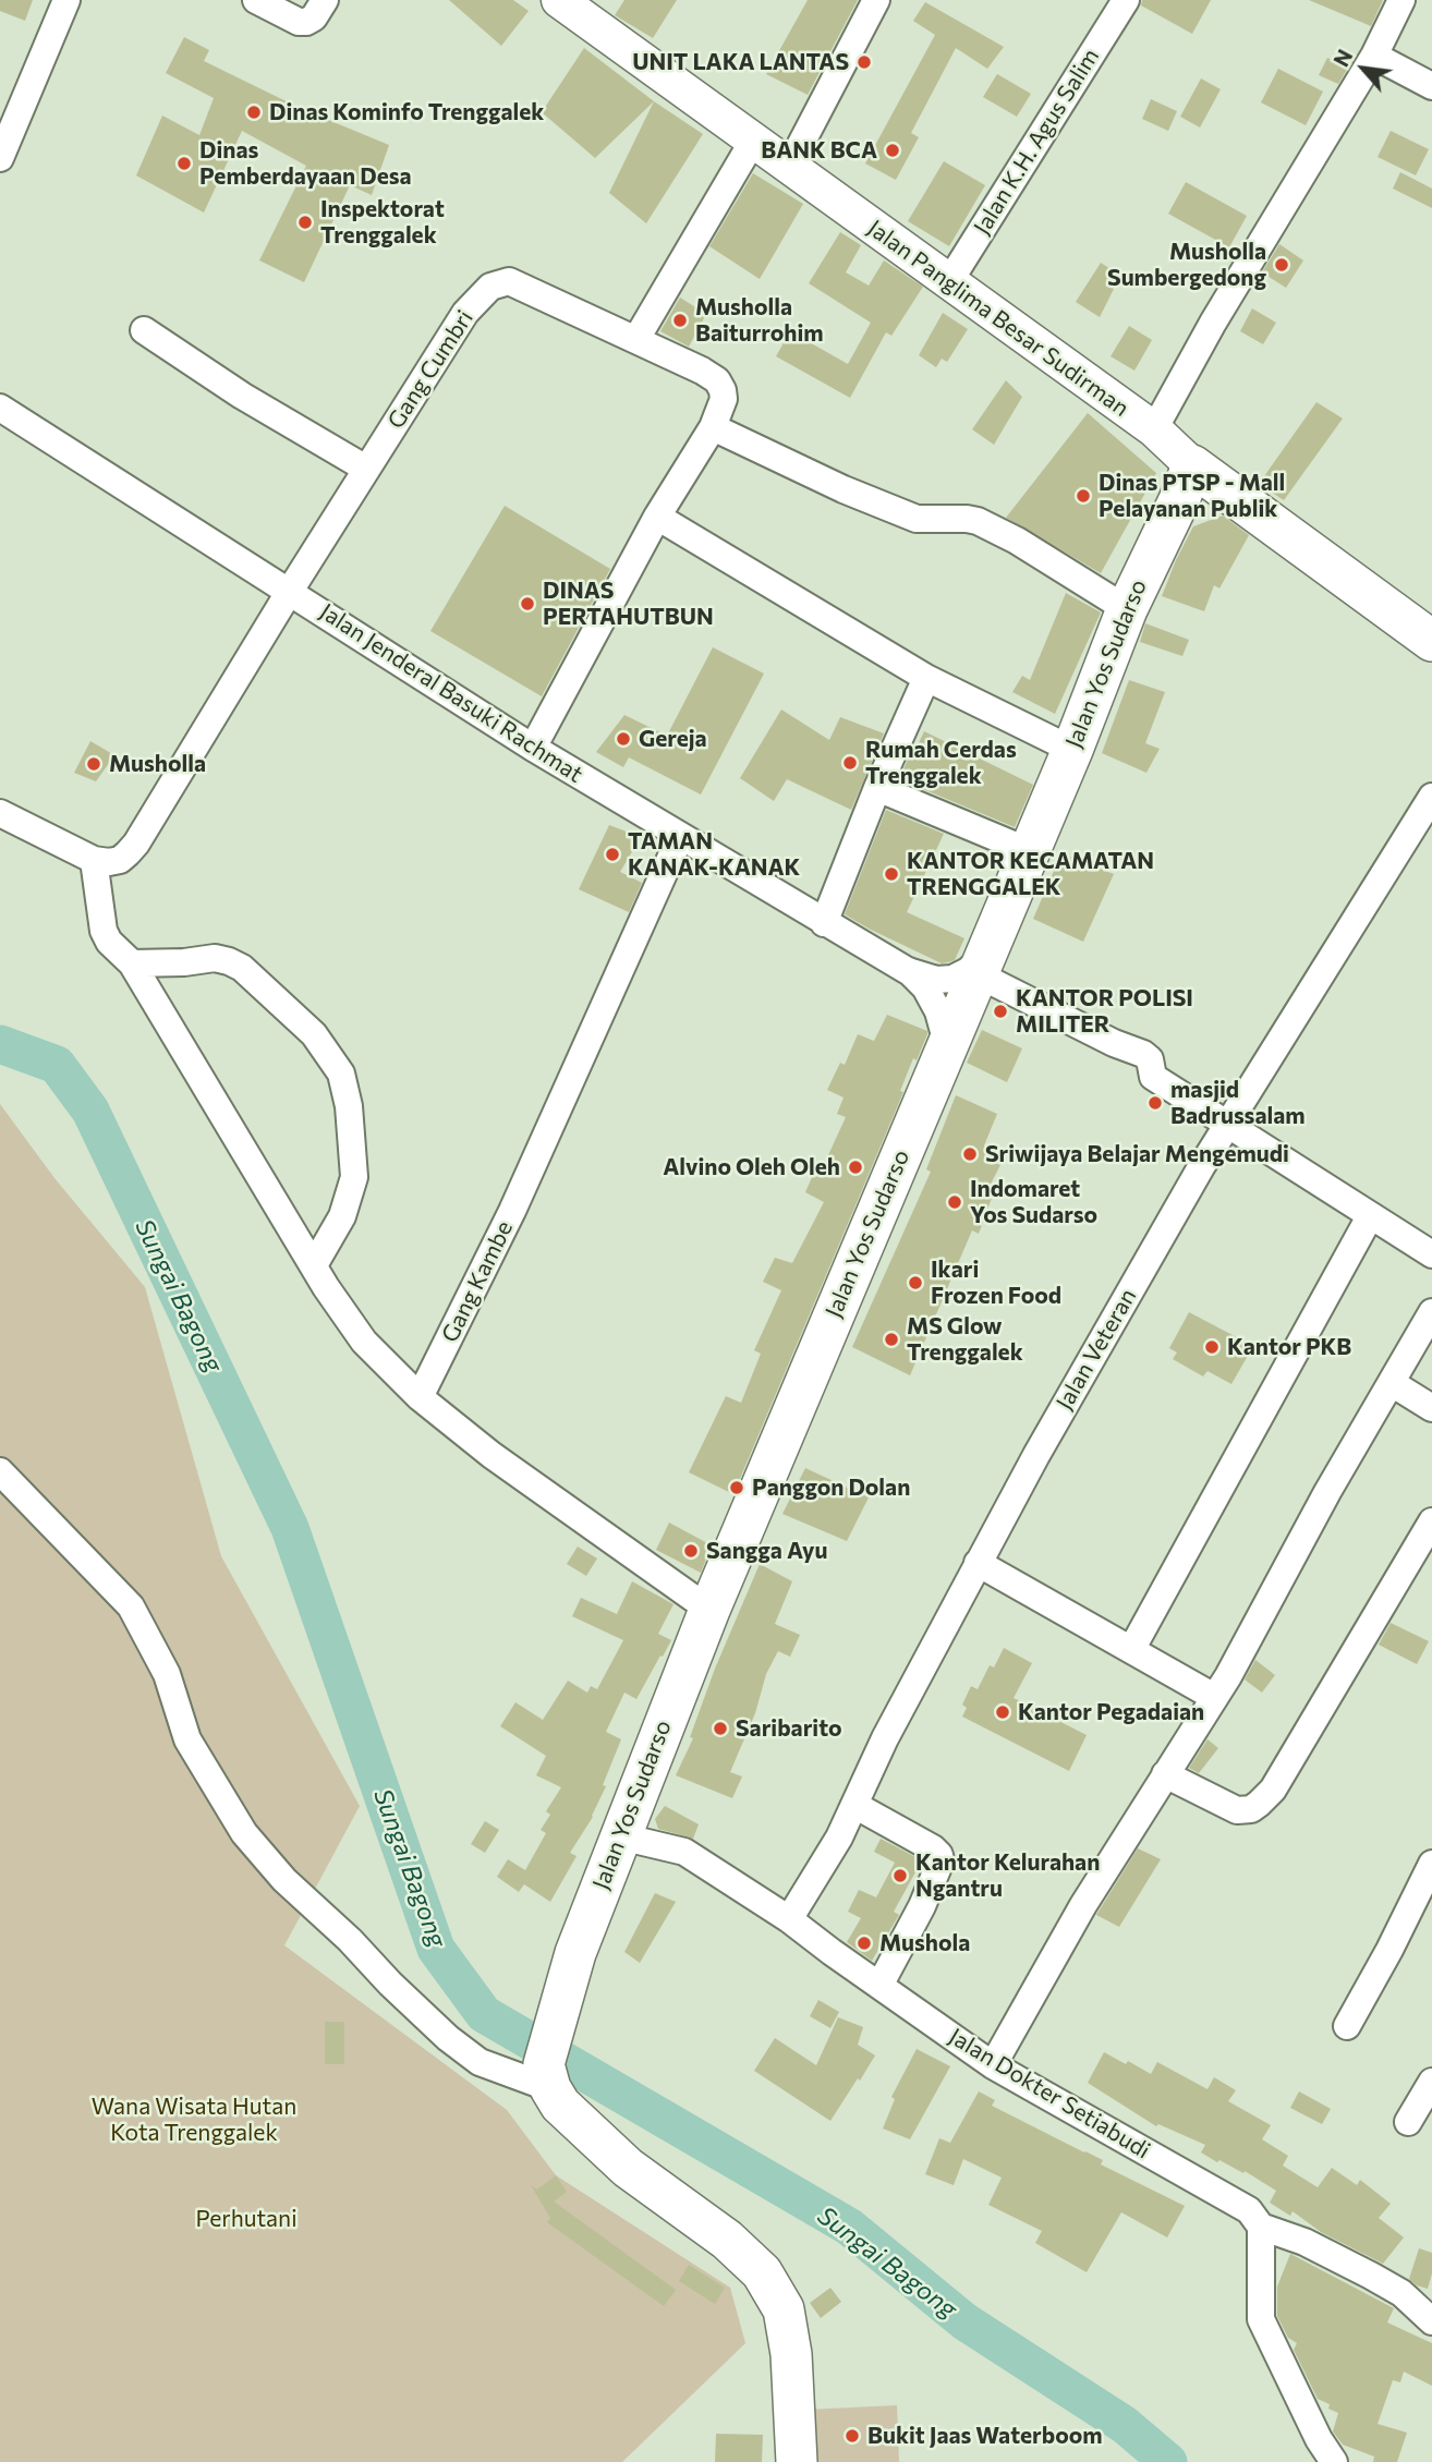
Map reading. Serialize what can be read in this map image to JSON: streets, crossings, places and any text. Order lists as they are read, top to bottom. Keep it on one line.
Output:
{"streets":{"highway":["Jalan Panglima Besar Sudirman","Jalan Yos Sudarso"],"street":["Jalan K.H. Agus Salim","Gang Cumbri","Jalan Jenderal Basuki Rachmat","Gang Kambe","Jalan Veteran","Jalan Dokter Setiabudi"]},"crossings":[["Jalan K.H. Agus Salim","Jalan Panglima Besar Sudirman"],["Jalan Panglima Besar Sudirman","Jalan Yos Sudarso"],["Gang Cumbri","Jalan Jenderal Basuki Rachmat"],["Jalan Yos Sudarso","Jalan Dokter Setiabudi"],["Jalan Jenderal Basuki Rachmat","Gang Kambe"],["Jalan Veteran","Jalan Dokter Setiabudi"]],"water":["Sungai Bagong"],"parks":["Wana Wisata Hutan Kota Trenggalek","Perhutani"],"places":["UNIT LAKA LANTAS","Dinas Kominfo Trenggalek","BANK BCA","Dinas Pemberdayaan Desa","Inspektorat Trenggalek","Musholla Sumbergedong","Musholla Baiturrohim","Dinas PTSP - Mall Pelayanan Publik","DINAS PERTAHUTBUN","Gereja","Rumah Cerdas Trenggalek","Musholla","TAMAN KANAK-KANAK","KANTOR KECAMATAN TRENGGALEK","KANTOR POLISI MILITER","masjid Badrussalam","Sriwijaya Belajar Mengemudi","Alvino Oleh Oleh","Indomaret Yos Sudarso","Ikari Frozen Food","MS Glow Trenggalek","Kantor PKB","Panggon Dolan","Sangga Ayu","Kantor Pegadaian","Saribarito","Kantor Kelurahan Ngantru","Mushola","Bukit Jaas Waterboom"],"north":"top left"}
